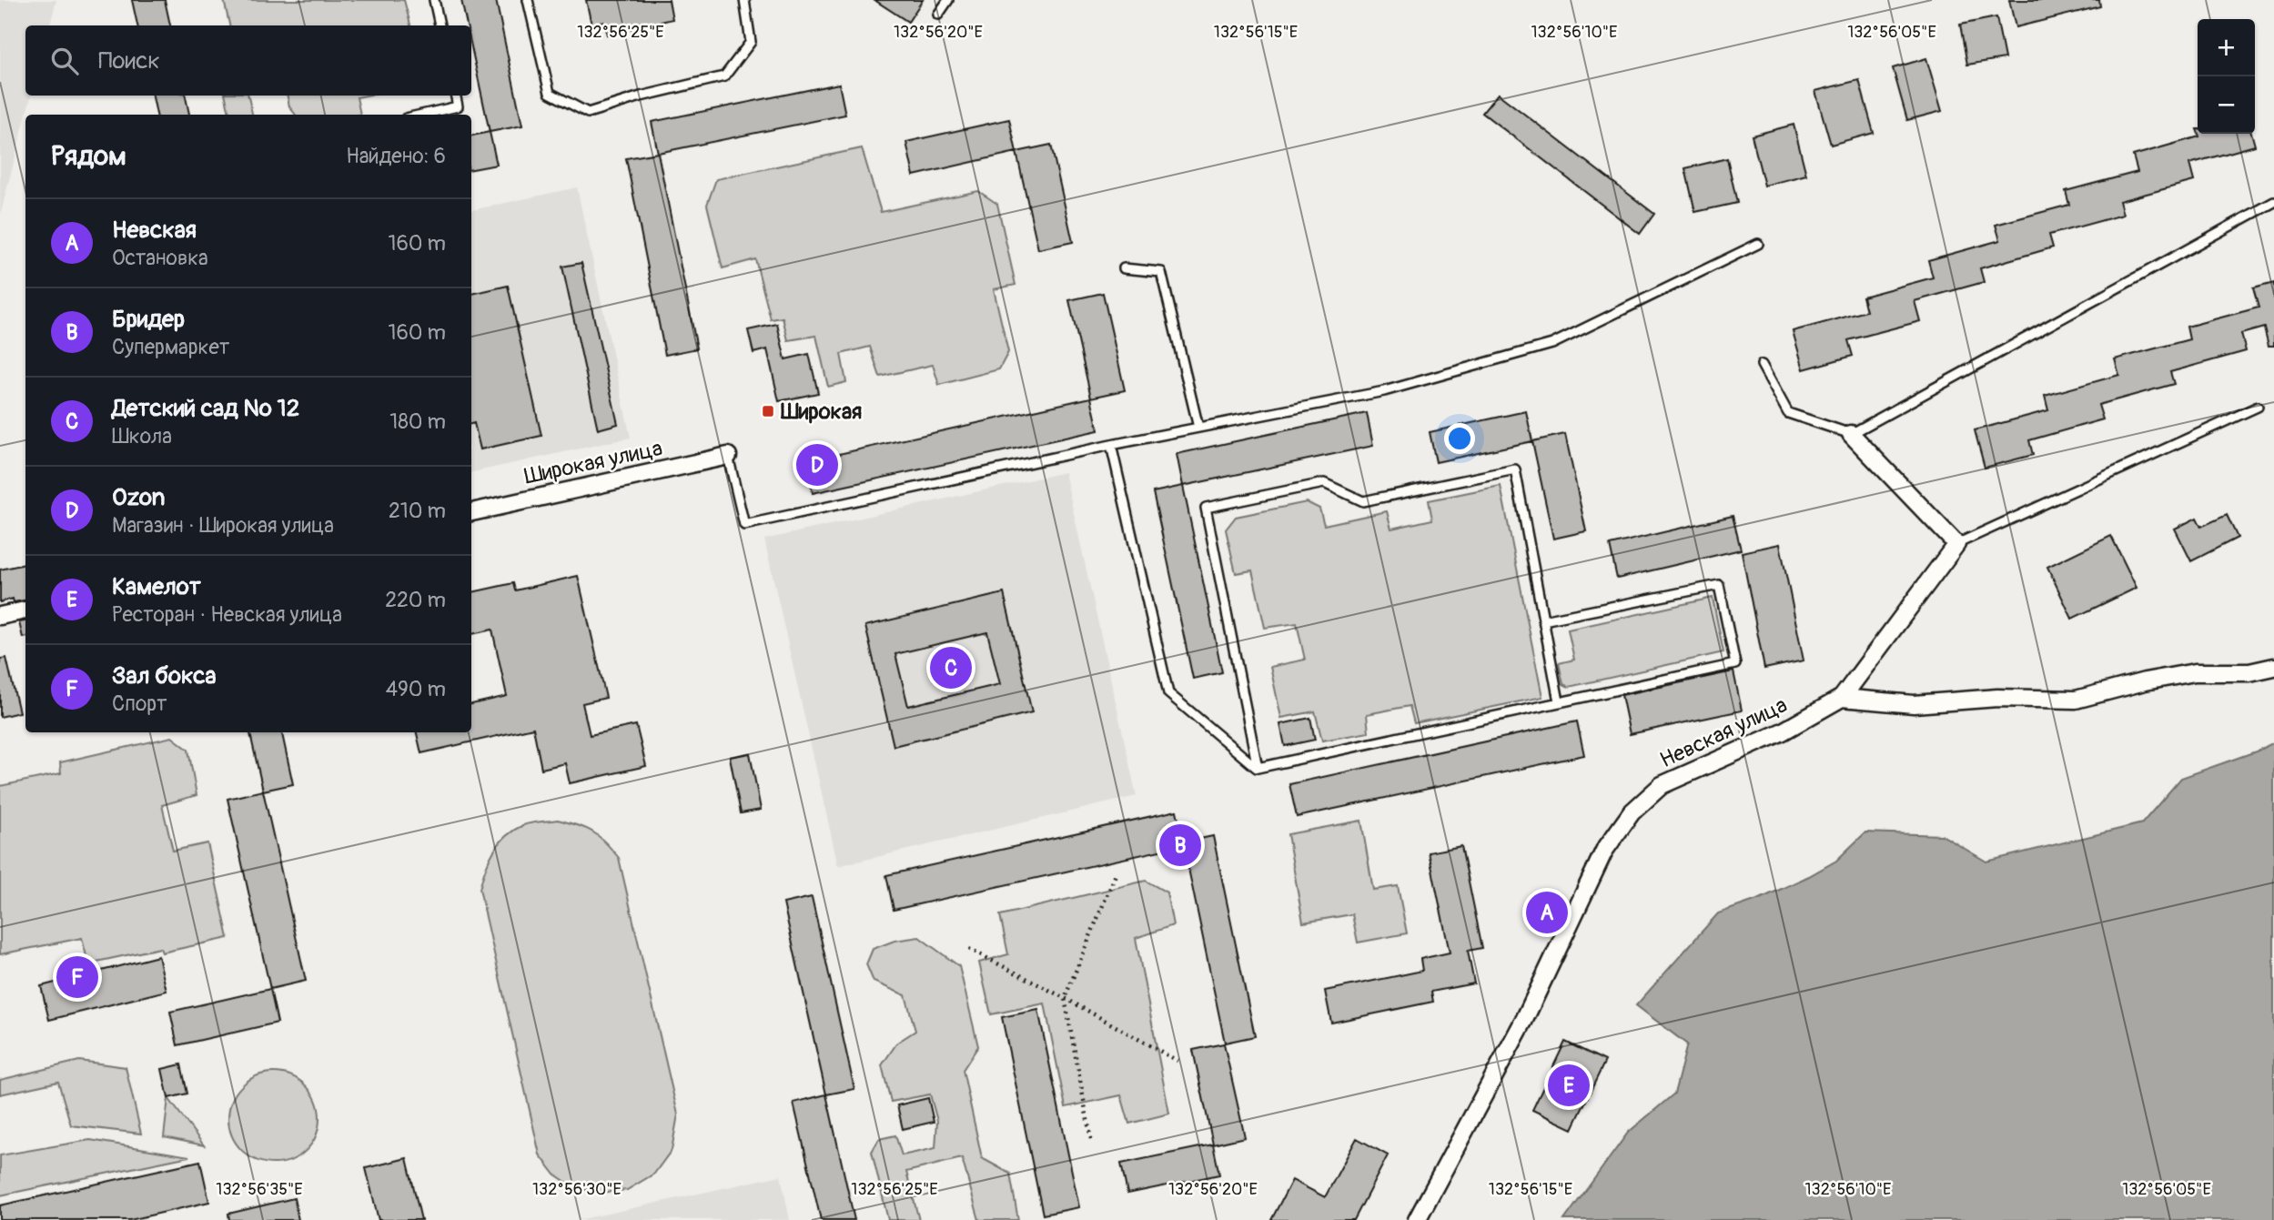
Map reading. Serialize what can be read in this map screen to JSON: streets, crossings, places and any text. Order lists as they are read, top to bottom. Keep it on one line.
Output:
{"streets":{"street":["Широкая улица","Невская улица"]},"places":{"transit":["Широкая"]},"page":{"map_buttons":["+","−"],"search":"Поиск","heading":["Рядом","Найдено: 6"],"list":[{"mark":"A","name":"Невская","note":"Остановка","value":"160 m"},{"mark":"B","name":"Бридер","note":"Супермаркет","value":"160 m"},{"mark":"C","name":"Детский сад № 12","note":"Школа","value":"180 m"},{"mark":"D","name":"Ozon","note":"Магазин · Широкая улица","value":"210 m"},{"mark":"E","name":"Камелот","note":"Ресторан · Невская улица","value":"220 m"},{"mark":"F","name":"Зал бокса","note":"Спорт","value":"490 m"}],"pins":["D","C","B","A","F","E"]},"coordinates":["132°56'25\"E","132°56'20\"E","132°56'15\"E","132°56'10\"E","132°56'05\"E","132°56'35\"E","132°56'30\"E"]}
